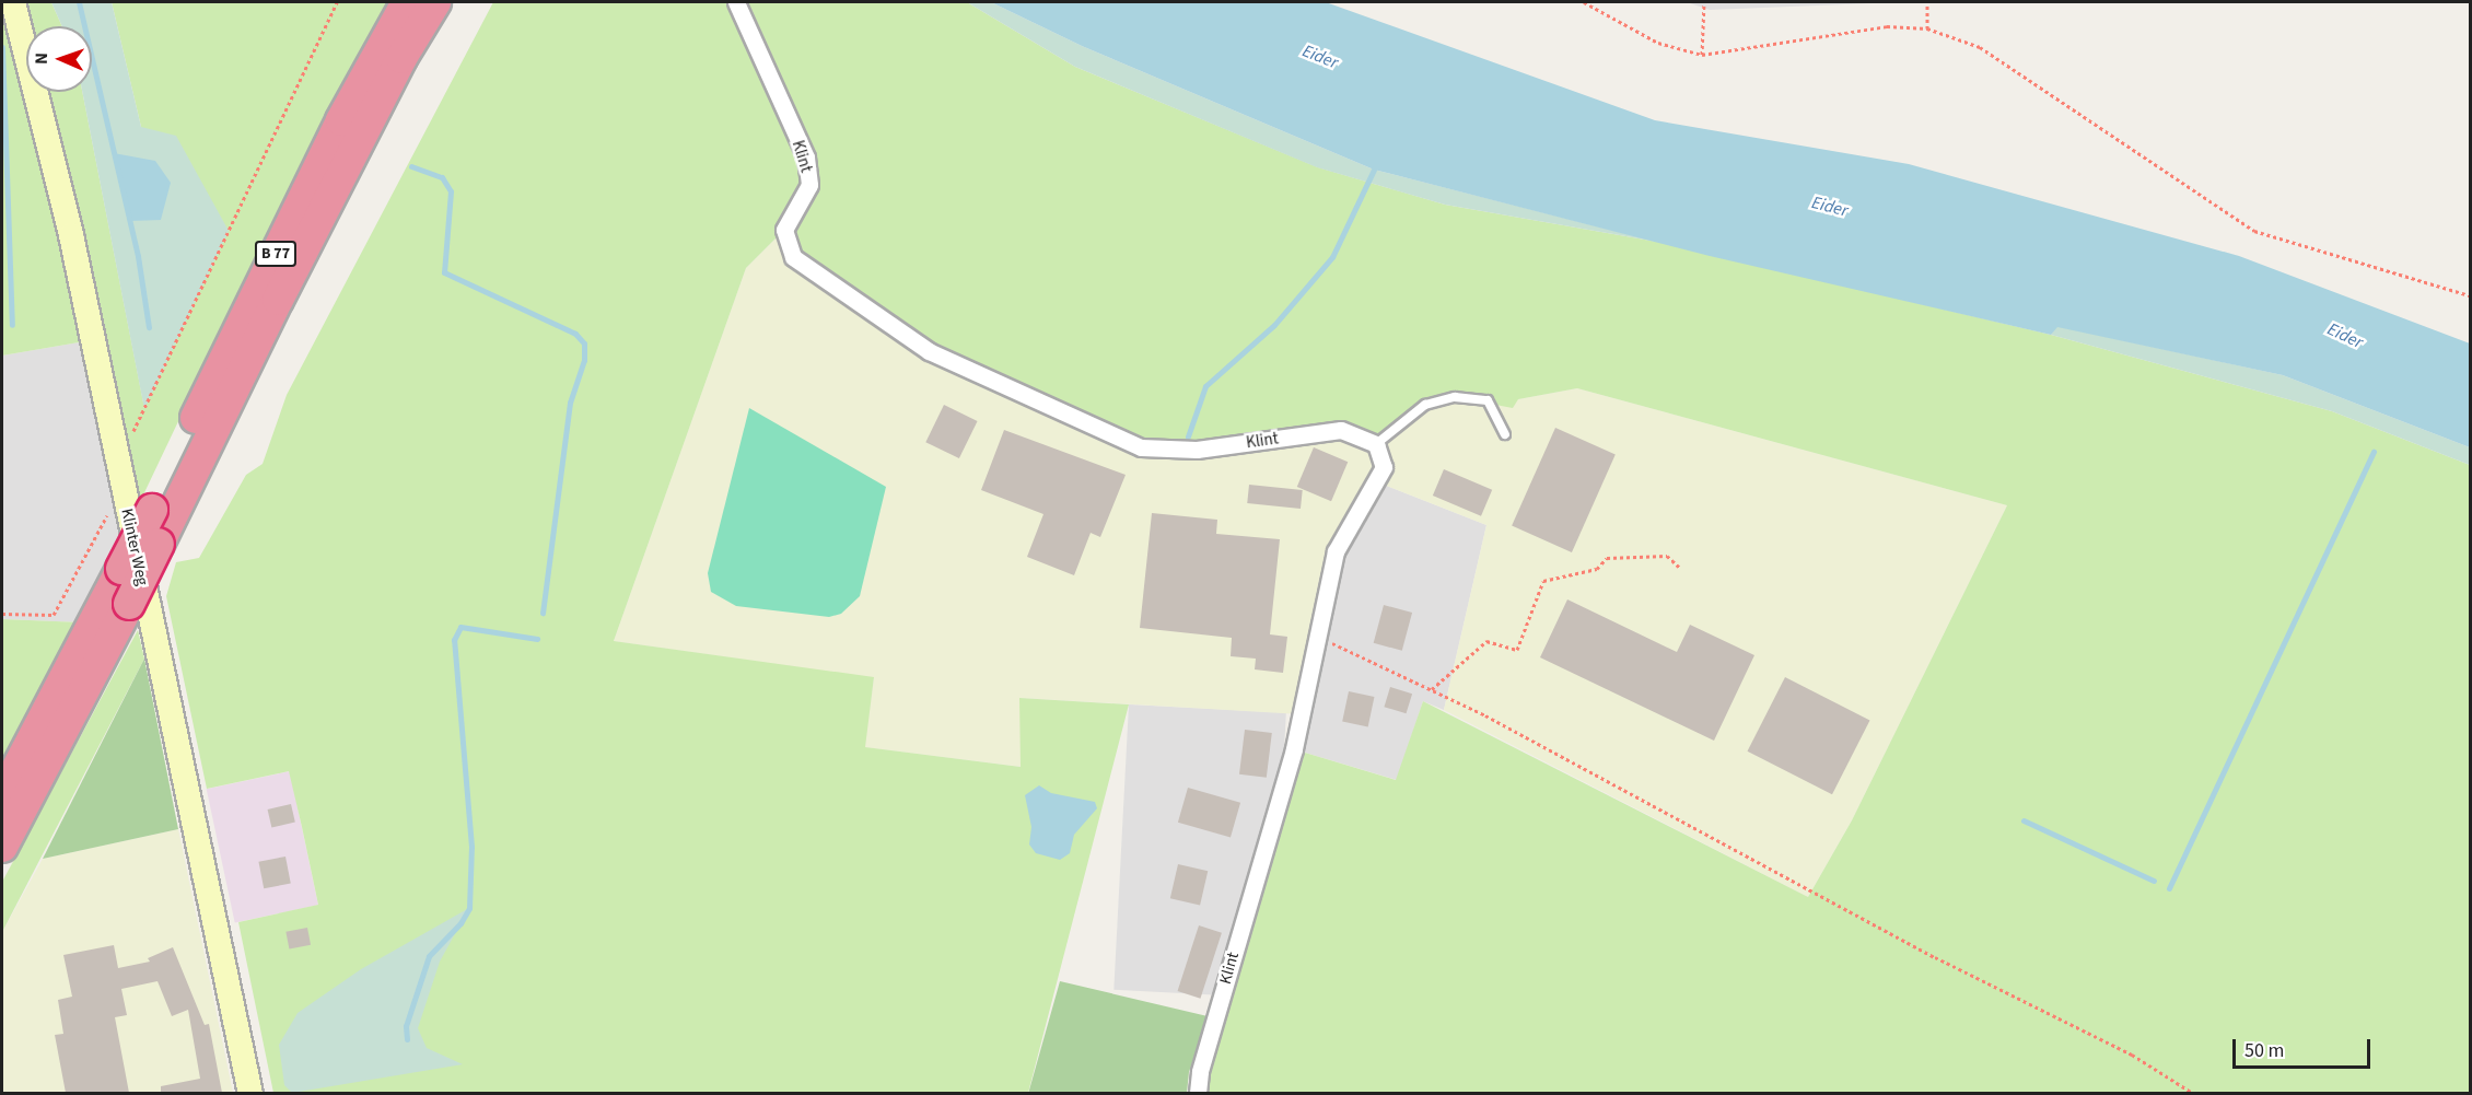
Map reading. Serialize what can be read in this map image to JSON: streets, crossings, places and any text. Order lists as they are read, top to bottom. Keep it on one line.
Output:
{"streets":{"highway":["B 77"],"street":["Klint","Klinter Weg"]},"water":["Eider"],"scale_bar":"50 m","north":"left"}
